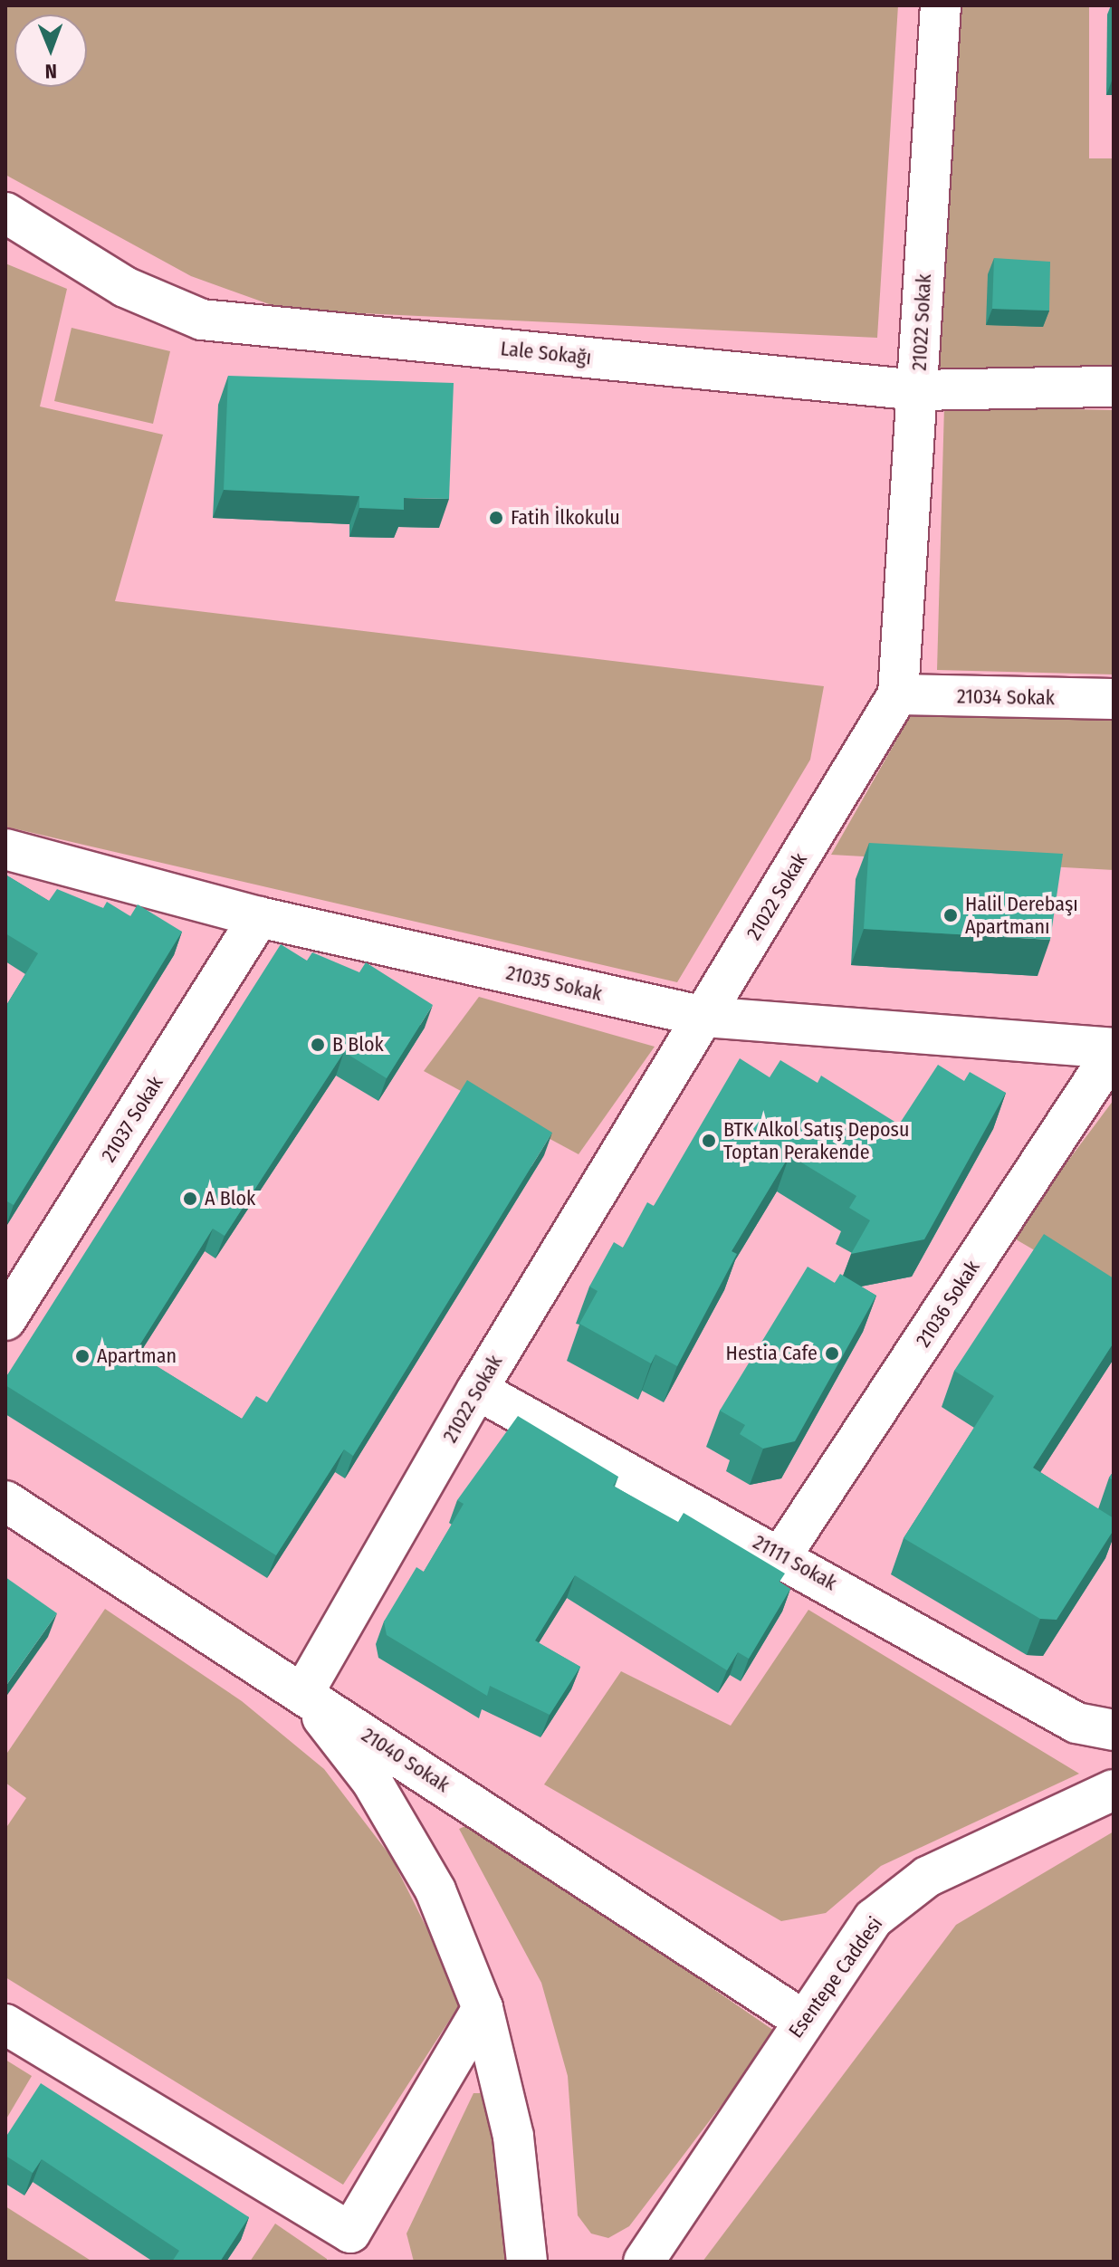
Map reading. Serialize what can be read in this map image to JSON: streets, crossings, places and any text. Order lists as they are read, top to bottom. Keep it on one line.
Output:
{"streets":{"street":["21022 Sokak","Lale Sokağı","21034 Sokak","21035 Sokak","21037 Sokak","21036 Sokak","21111 Sokak","21040 Sokak","Esentepe Caddesi"]},"crossings":[["21022 Sokak","Lale Sokağı"],["21022 Sokak","21034 Sokak"],["21022 Sokak","21035 Sokak"],["21022 Sokak","21111 Sokak"],["21022 Sokak","21040 Sokak"],["21035 Sokak","21037 Sokak"],["21035 Sokak","21036 Sokak"],["21036 Sokak","21111 Sokak"],["21040 Sokak","Esentepe Caddesi"]],"places":["Fatih İlkokulu","Halil Derebaşı Apartmanı","B Blok","BTK Alkol Satış Deposu Toptan Perakende","A Blok","Hestia Cafe","Apartman"],"north":"bottom"}
